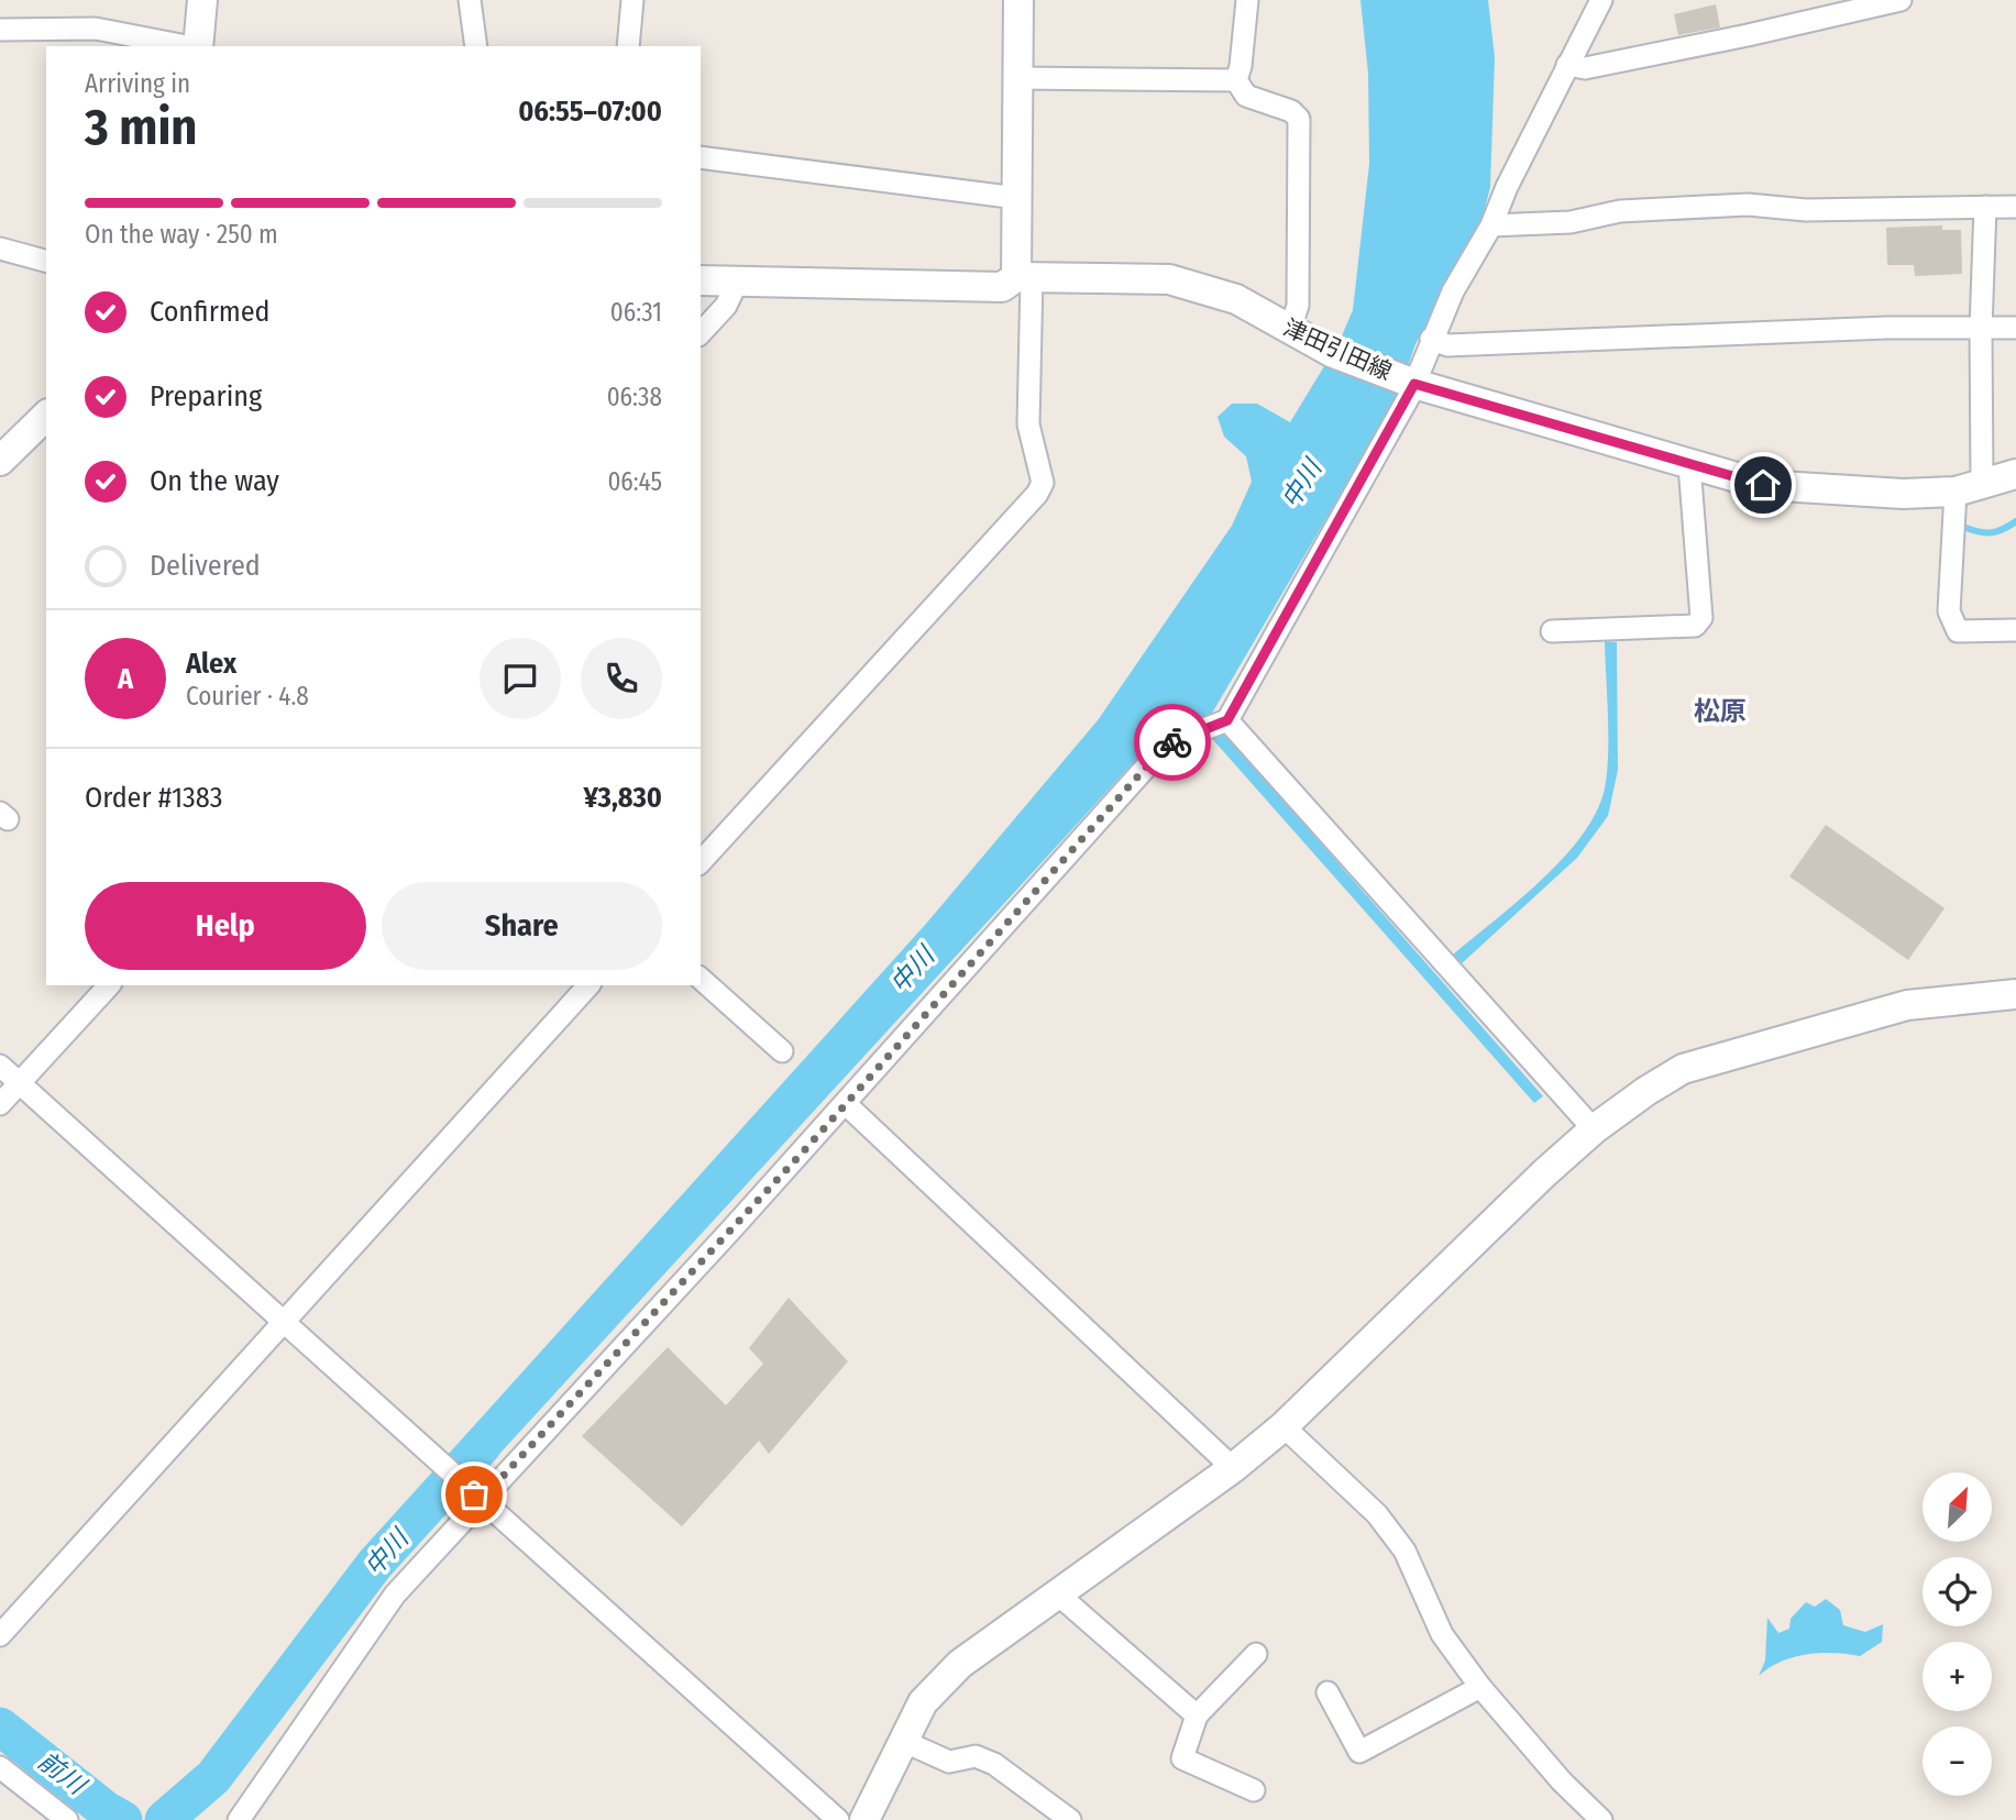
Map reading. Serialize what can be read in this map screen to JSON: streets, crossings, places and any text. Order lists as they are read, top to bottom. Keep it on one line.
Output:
{"streets":{"street":["津田引田線"]},"districts":["松原"],"water":["中川","前川"],"north":"top right","page":{"heading":["3 min","Arriving in","06:55–07:00"],"panel":["Alex","Courier · 4.8","Order #1383","¥3,830"],"bar":"On the way · 250 m","list":[["Confirmed","06:31"],["Preparing","06:38"],["On the way","06:45"],"Delivered"],"round":"A","buttons":["Help","Share"],"map_buttons":["+","−"]}}
